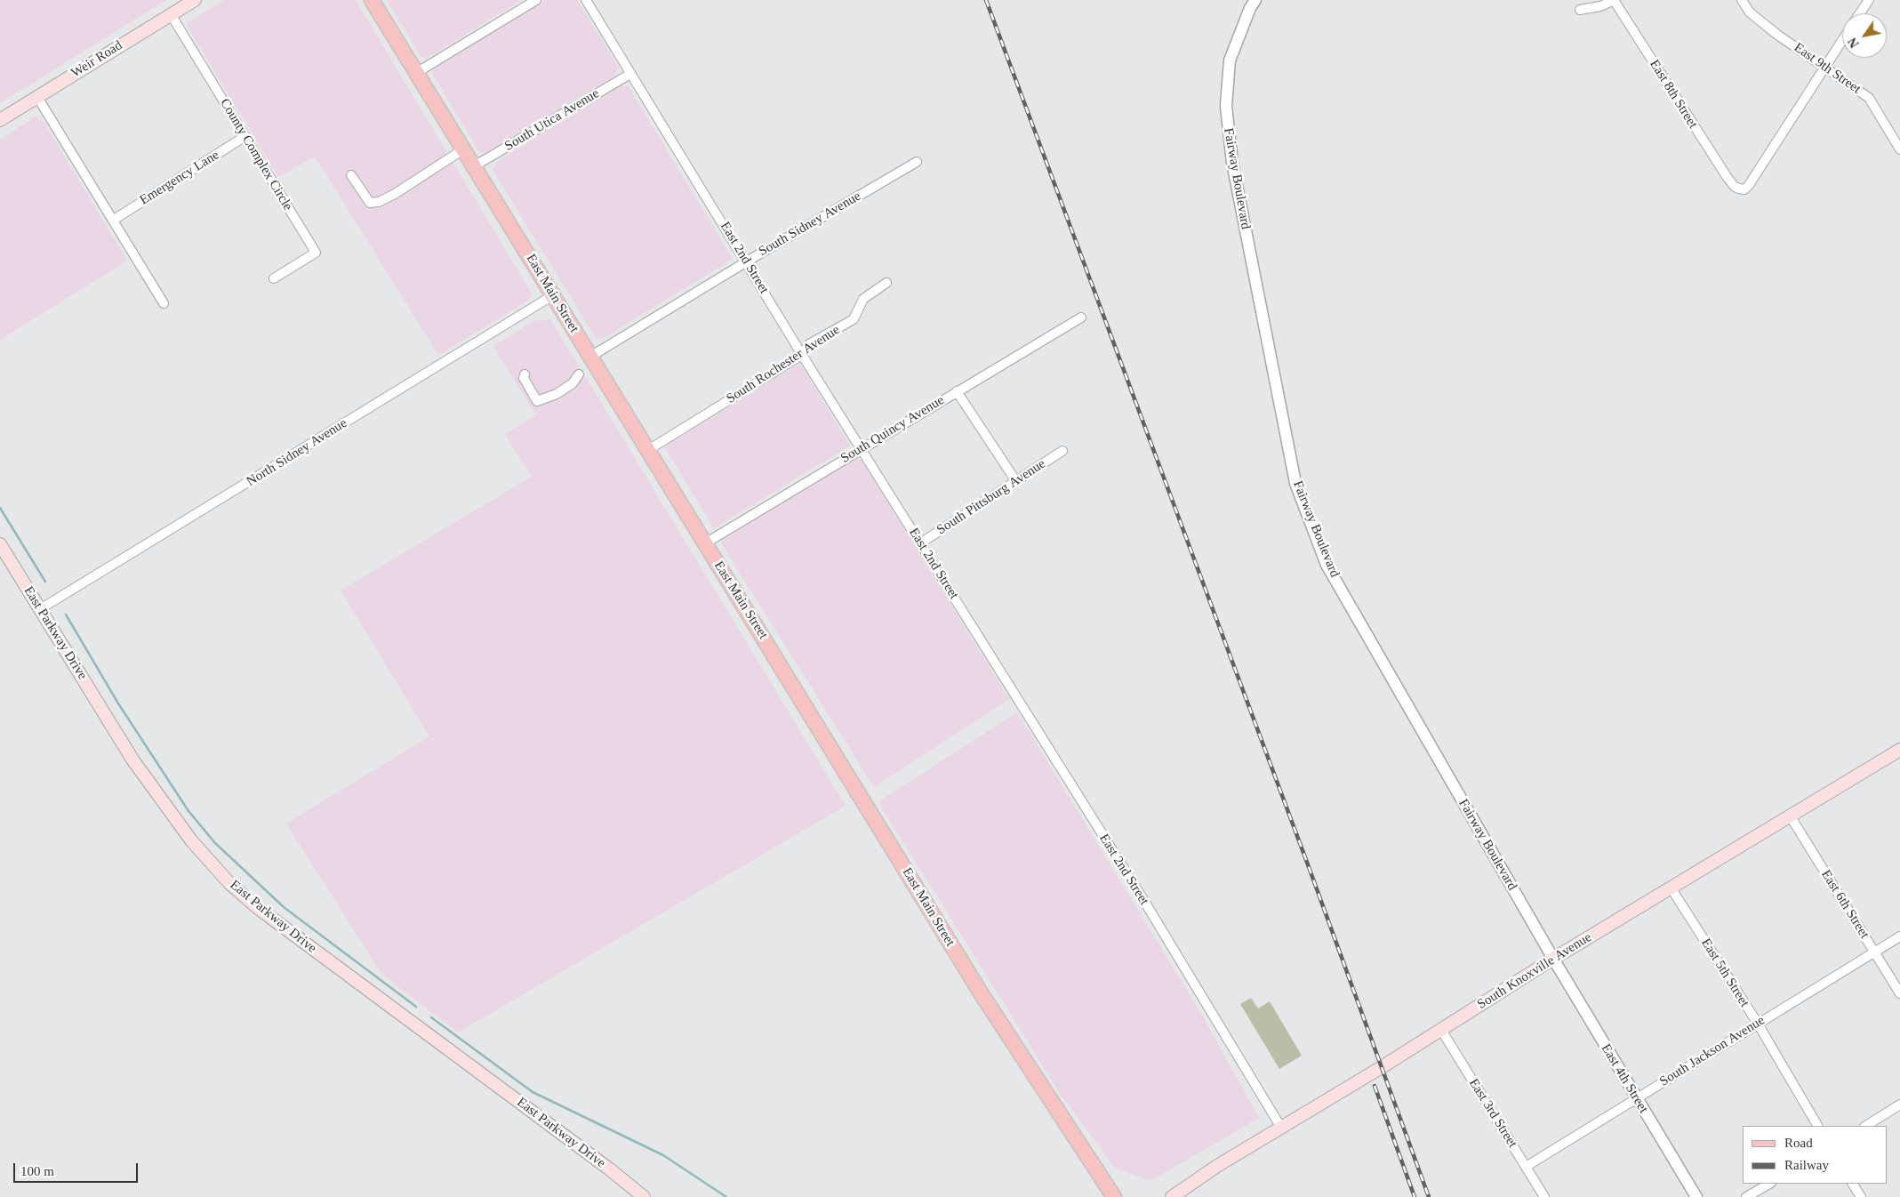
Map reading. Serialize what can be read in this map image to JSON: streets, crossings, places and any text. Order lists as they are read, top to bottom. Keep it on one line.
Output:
{"streets":{"main road":["Weir Road","East Main Street","East Parkway Drive","South Knoxville Avenue"],"street":["East 9th Street","East 8th Street","South Utica Avenue","County Complex Circle","Emergency Lane","Fairway Boulevard","South Sidney Avenue","East 2nd Street","South Rochester Avenue","South Quincy Avenue","North Sidney Avenue","South Pittsburg Avenue","East 6th Street","East 5th Street","South Jackson Avenue","East 4th Street","East 3rd Street"]},"crossings":[["Weir Road","County Complex Circle"],["East 9th Street","East 8th Street"],["South Utica Avenue","East 2nd Street"],["South Utica Avenue","East Main Street"],["County Complex Circle","Emergency Lane"],["Fairway Boulevard","South Knoxville Avenue"],["Fairway Boulevard","East 4th Street"],["South Sidney Avenue","East 2nd Street"],["South Sidney Avenue","East Main Street"],["East 2nd Street","South Rochester Avenue"],["East 2nd Street","South Quincy Avenue"],["East 2nd Street","South Pittsburg Avenue"],["East 2nd Street","South Knoxville Avenue"],["East Main Street","South Rochester Avenue"],["East Main Street","South Quincy Avenue"],["East Main Street","North Sidney Avenue"],["North Sidney Avenue","East Parkway Drive"],["East 6th Street","South Knoxville Avenue"],["East 6th Street","South Jackson Avenue"],["South Knoxville Avenue","East 5th Street"],["South Knoxville Avenue","East 4th Street"],["South Knoxville Avenue","East 3rd Street"],["East 5th Street","South Jackson Avenue"],["South Jackson Avenue","East 4th Street"],["South Jackson Avenue","East 3rd Street"]],"legend":["Road","Railway"],"scale_bar":"100 m","north":"bottom left"}
